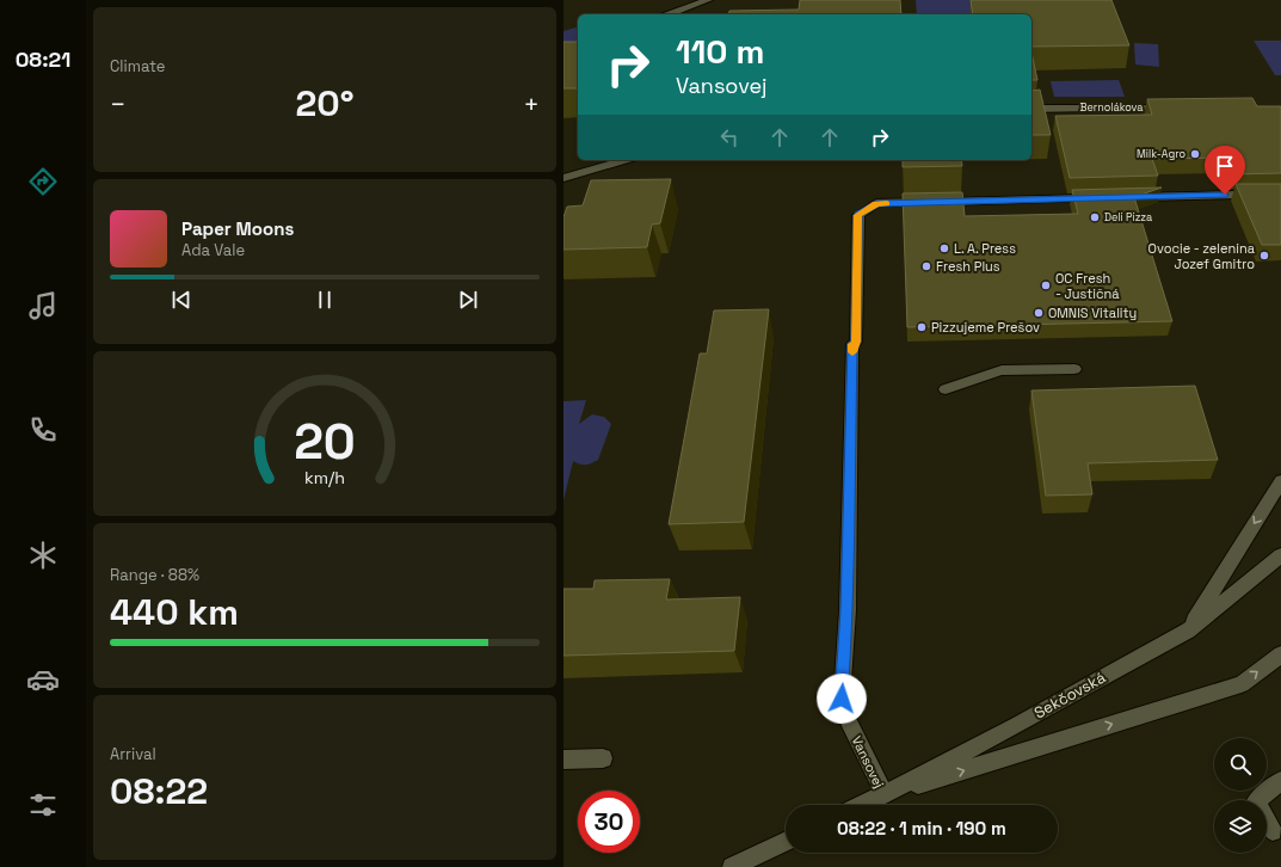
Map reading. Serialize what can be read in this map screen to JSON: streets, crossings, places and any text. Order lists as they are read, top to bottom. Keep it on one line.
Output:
{"streets":{"street":["Bernolákova","Sekčovská","Vansovej"]},"crossings":[["Sekčovská","Vansovej"]],"places":["Milk-Agro","Deli Pizza","L. A. Press","Ovocie - zelenina Jozef Gmitro","Fresh Plus","OC Fresh - Justičná","OMNIS Vitality","Pizzujeme Prešov"],"page":{"tabs":"08:21","tile":["Climate",["Range · 88%","440 km"],["Arrival","08:22"]],"turn":["110 m","Vansovej"],"heat":["−","20°","+"],"song":["Paper Moons","Ada Vale"],"limit":"30","trip":"08:22 · 1 min · 190 m","gauge":["20","km/h"]}}
